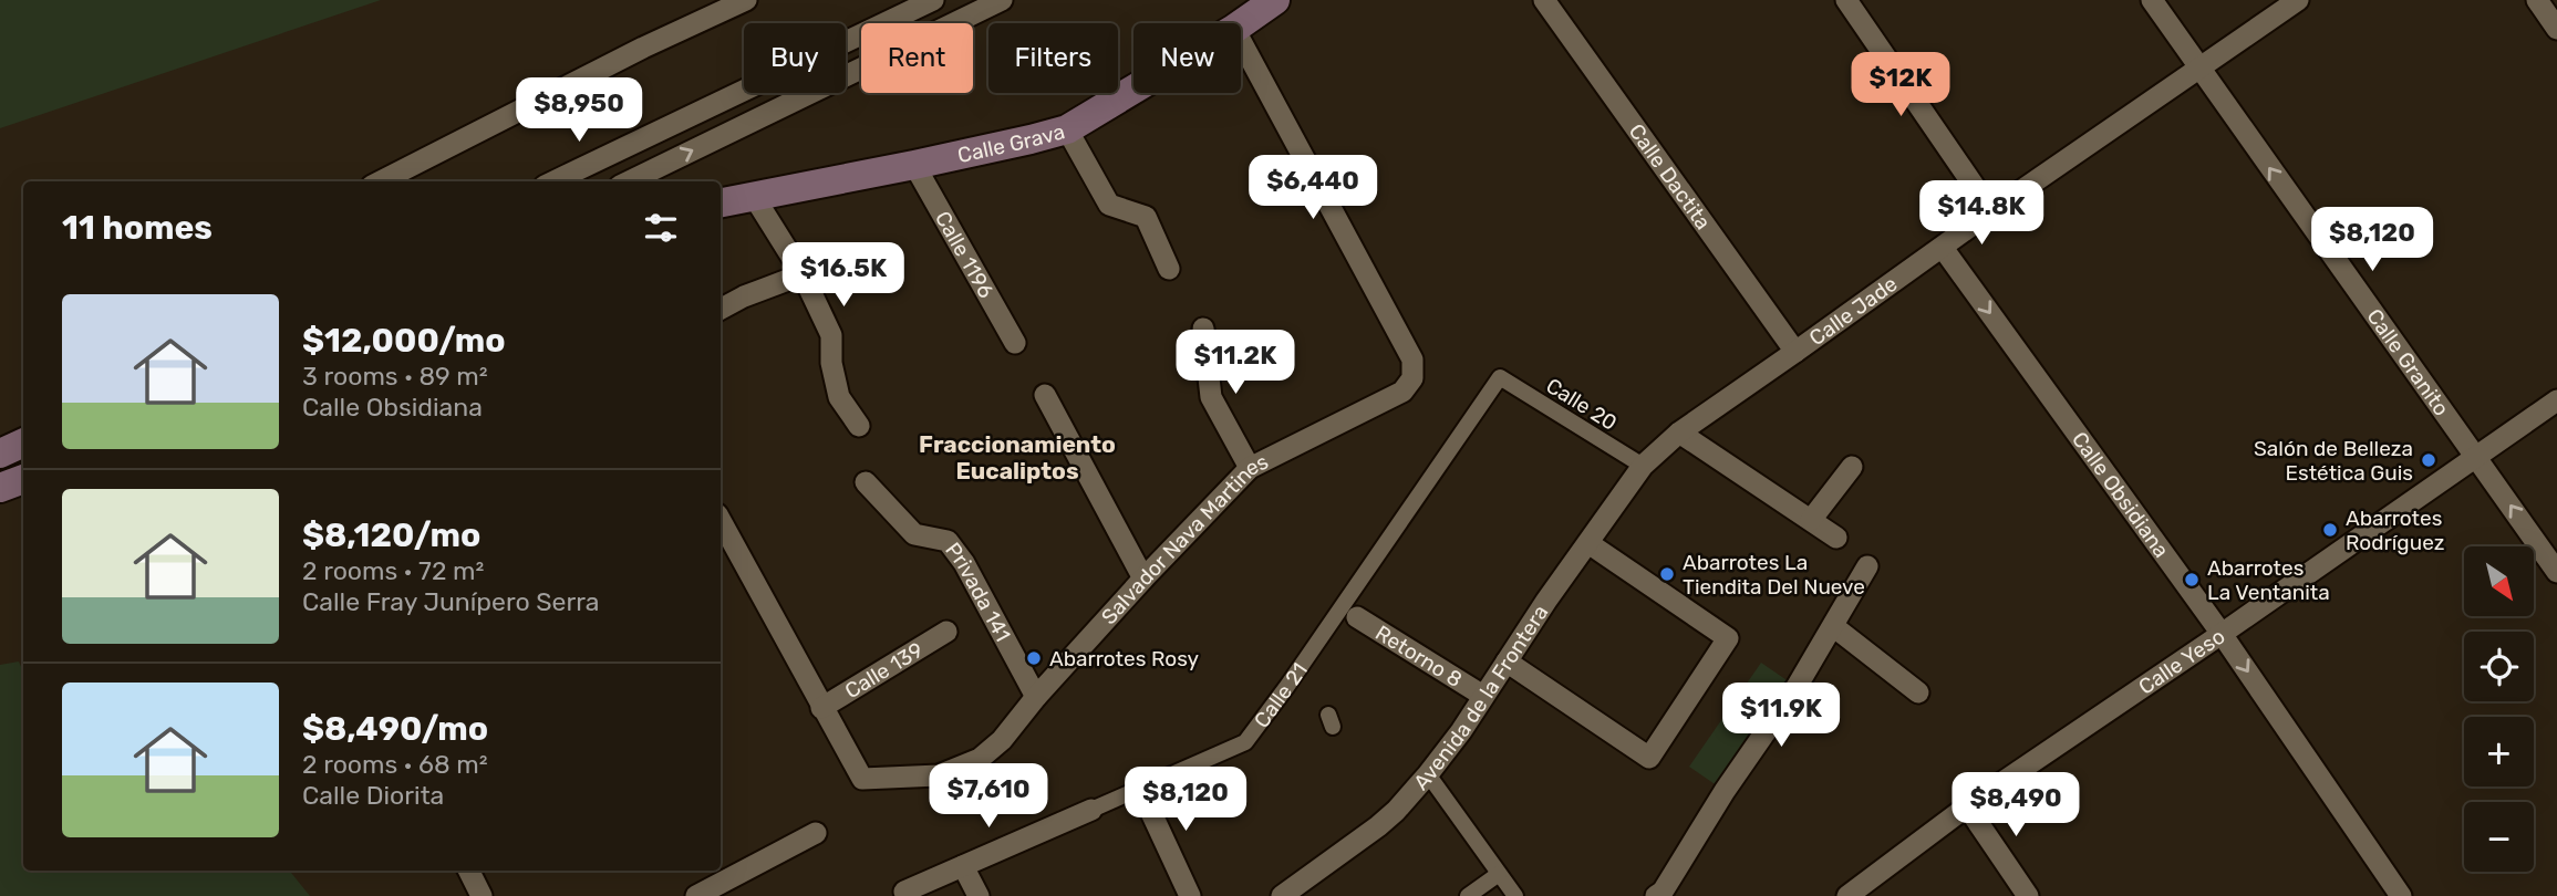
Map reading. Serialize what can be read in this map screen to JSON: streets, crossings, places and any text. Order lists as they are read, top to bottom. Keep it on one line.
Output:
{"streets":{"main road":["Calle Grava"],"street":["Calle Dactita","Calle 1196","Calle Jade","Calle Granito","Calle 20","Calle Obsidiana","Salvador Nava Martines","Privada 141","Retorno 8","Calle Yeso","Calle 139","Calle 21","Avenida de la Frontera"]},"crossings":[["Calle Grava","Calle 1196"],["Calle Dactita","Calle Jade"],["Calle Jade","Calle Granito"],["Calle Jade","Calle 20"],["Calle Jade","Calle Obsidiana"],["Calle Jade","Avenida de la Frontera"],["Calle Granito","Calle Yeso"],["Calle 20","Calle 21"],["Calle 20","Avenida de la Frontera"],["Calle Obsidiana","Calle Yeso"],["Salvador Nava Martines","Privada 141"],["Salvador Nava Martines","Calle 139"],["Retorno 8","Avenida de la Frontera"]],"one_way":["Calle Granito","Calle Obsidiana"],"districts":["Fraccionamiento Eucaliptos"],"places":["Salón de Belleza Estética Guis","Abarrotes Rodríguez","Abarrotes La Tiendita Del Nueve","Abarrotes La Ventanita","Abarrotes Rosy"],"north":"bottom right","page":{"chip":["Buy","Rent","Filters","New"],"price":["$12K","$8,950","$6,440","$14.8K","$8,120","$16.5K","$11.2K","$11.9K","$7,610","$8,120","$8,490"],"heading":"11 homes","list":[{"name":"$12,000/mo","note":"3 rooms · 89 m² · Calle Obsidiana"},{"name":"$8,120/mo","note":"2 rooms · 72 m² · Calle Fray Junípero Serra"},{"name":"$8,490/mo","note":"2 rooms · 68 m² · Calle Diorita"}],"map_buttons":["+","−"]}}
